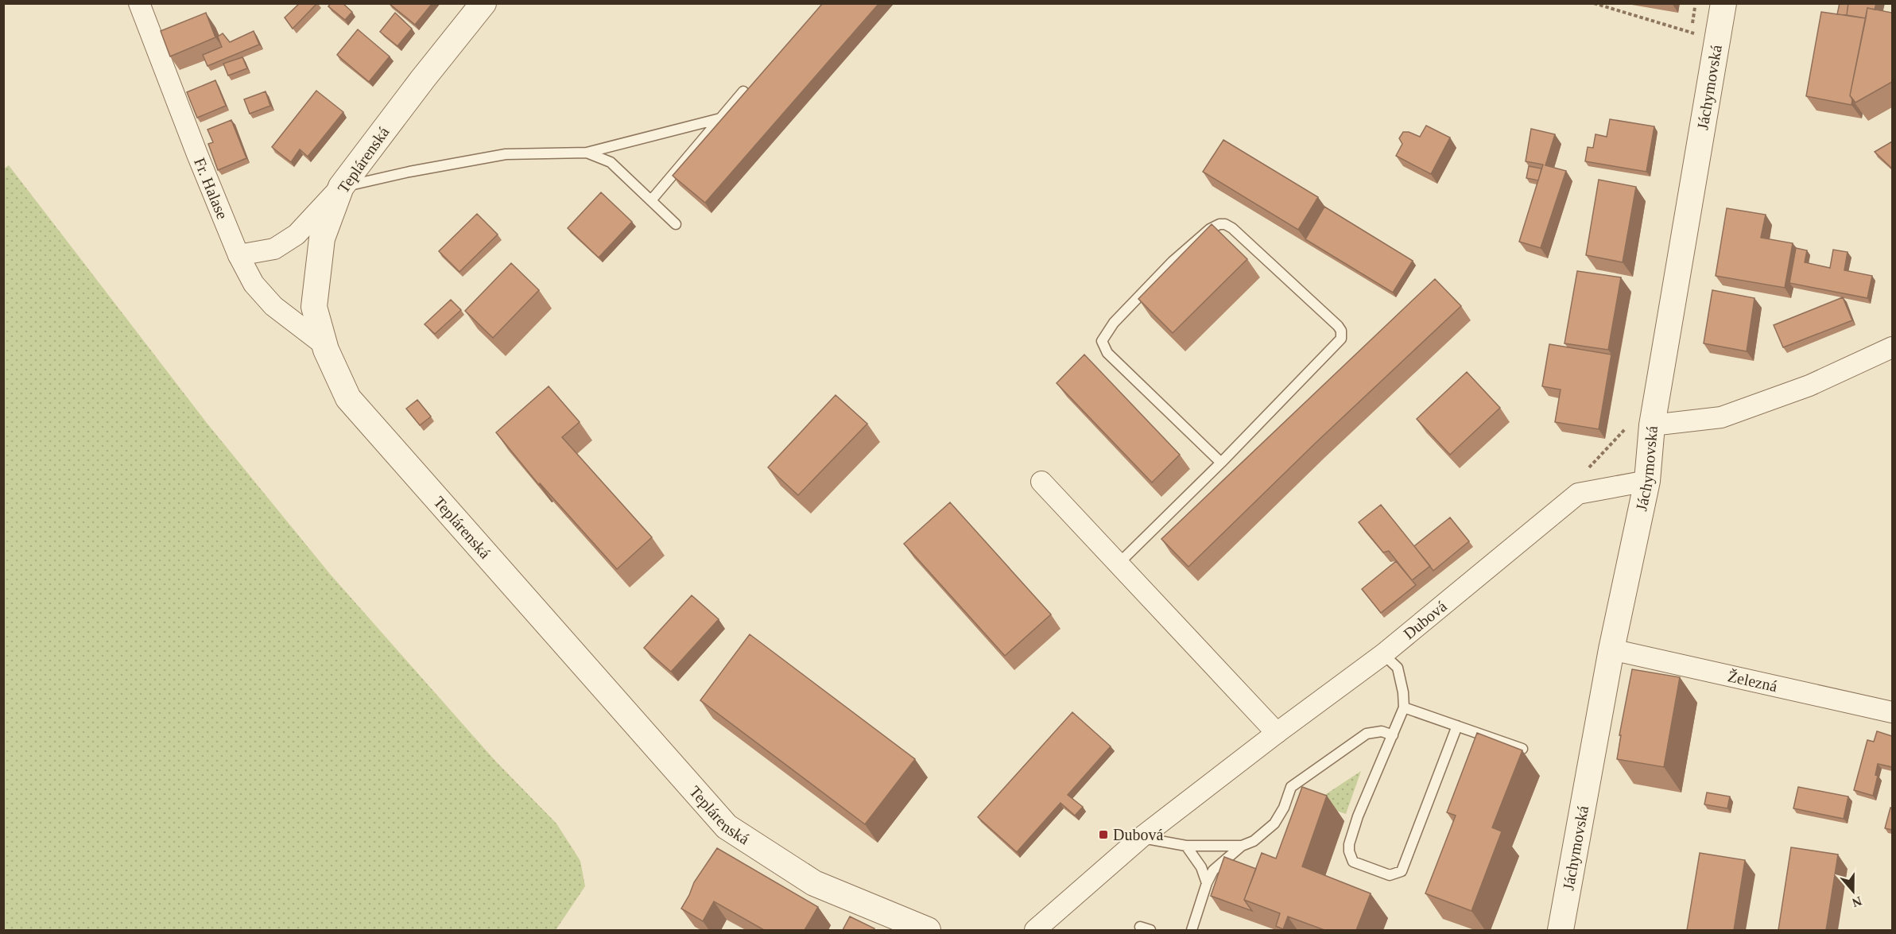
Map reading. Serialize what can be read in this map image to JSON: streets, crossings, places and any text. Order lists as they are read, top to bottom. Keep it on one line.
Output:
{"streets":{"street":["Jáchymovská","Teplárenská","Fr. Halase","Dubová","Železná"]},"crossings":[["Jáchymovská","Dubová"],["Jáchymovská","Železná"],["Teplárenská","Fr. Halase"]],"places":{"transit":["Dubová"]},"north":"bottom"}
